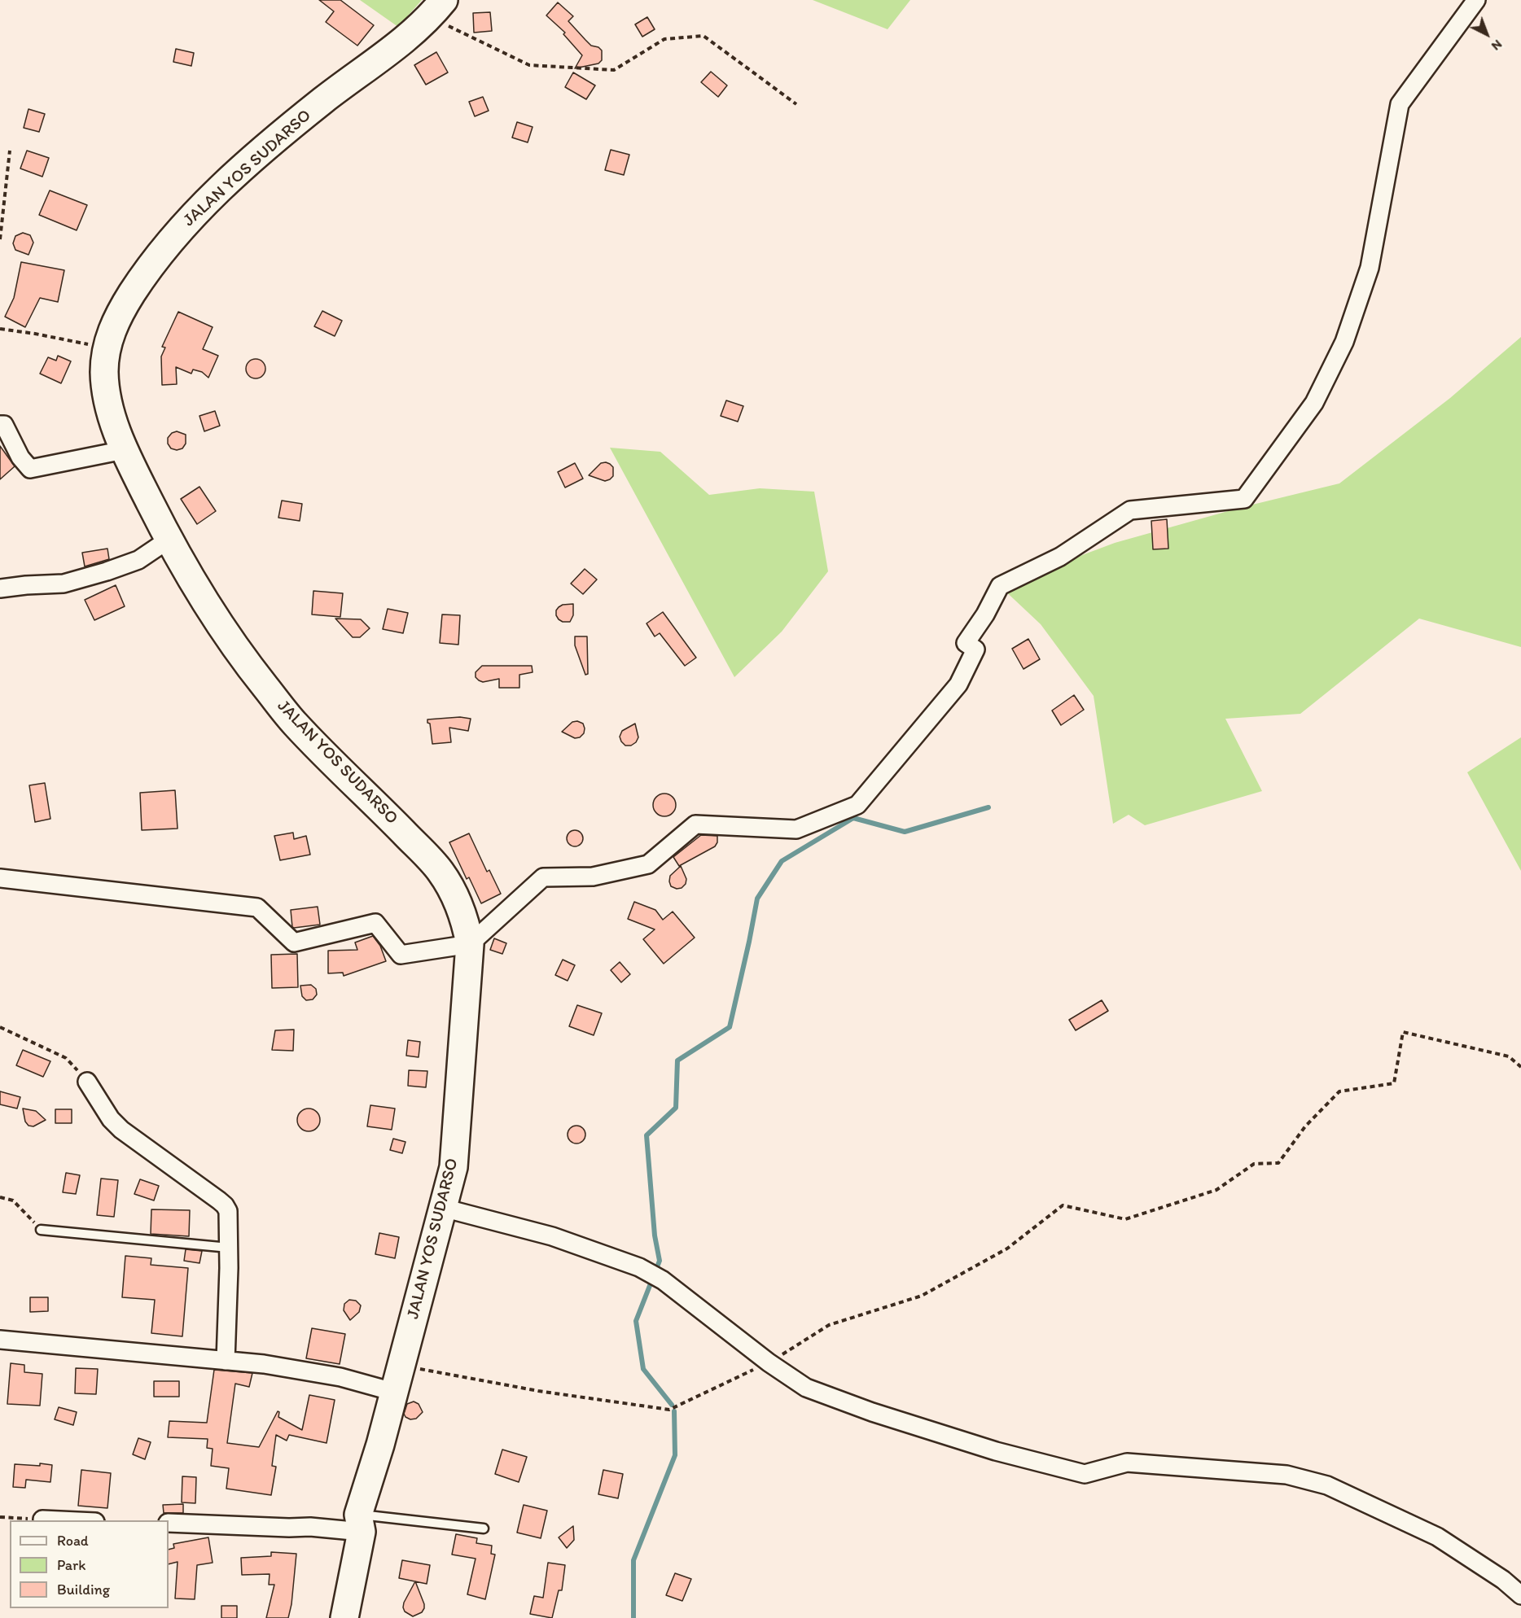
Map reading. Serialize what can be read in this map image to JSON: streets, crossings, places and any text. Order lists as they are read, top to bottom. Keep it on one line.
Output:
{"streets":{"main road":["JALAN YOS SUDARSO"]},"legend":["Road","Park","Building"],"north":"bottom right"}
